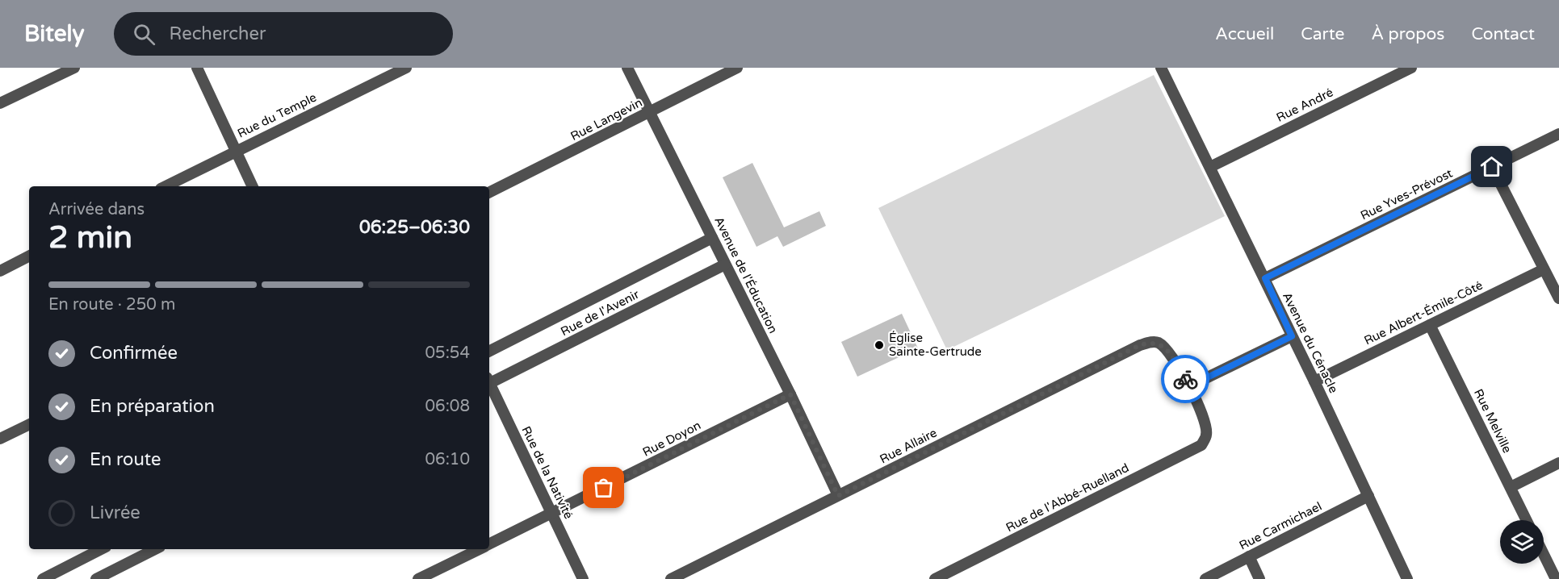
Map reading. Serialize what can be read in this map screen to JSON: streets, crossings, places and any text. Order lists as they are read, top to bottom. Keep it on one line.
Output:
{"streets":{"street":["Rue André","Rue du Temple","Rue Langevin","Rue Yves-Prévost","Avenue de l'Éducation","Rue de l'Avenir","Rue Albert-Émile-Côté","Avenue du Cénacle","Rue Melville","Rue Doyon","Rue Allaire","Rue de la Nativité","Rue de l'Abbé-Ruelland","Rue Carmichael"]},"crossings":[["Rue André","Avenue du Cénacle"],["Rue Langevin","Avenue de l'Éducation"],["Rue Yves-Prévost","Avenue du Cénacle"],["Avenue de l'Éducation","Rue de l'Avenir"],["Avenue de l'Éducation","Rue Doyon"],["Avenue de l'Éducation","Rue Allaire"],["Rue Albert-Émile-Côté","Avenue du Cénacle"],["Rue Albert-Émile-Côté","Rue Melville"],["Avenue du Cénacle","Rue Carmichael"],["Rue Doyon","Rue de la Nativité"],["Rue Allaire","Rue de l'Abbé-Ruelland"]],"places":["Église Sainte-Gertrude"],"page":{"header":"Bitely","search":"Rechercher","nav":["Accueil","Carte","À propos","Contact"],"heading":["2 min","Arrivée dans","06:25–06:30"],"bar":"En route · 250 m","list":[["Confirmée","05:54"],["En préparation","06:08"],["En route","06:10"],"Livrée"]}}
